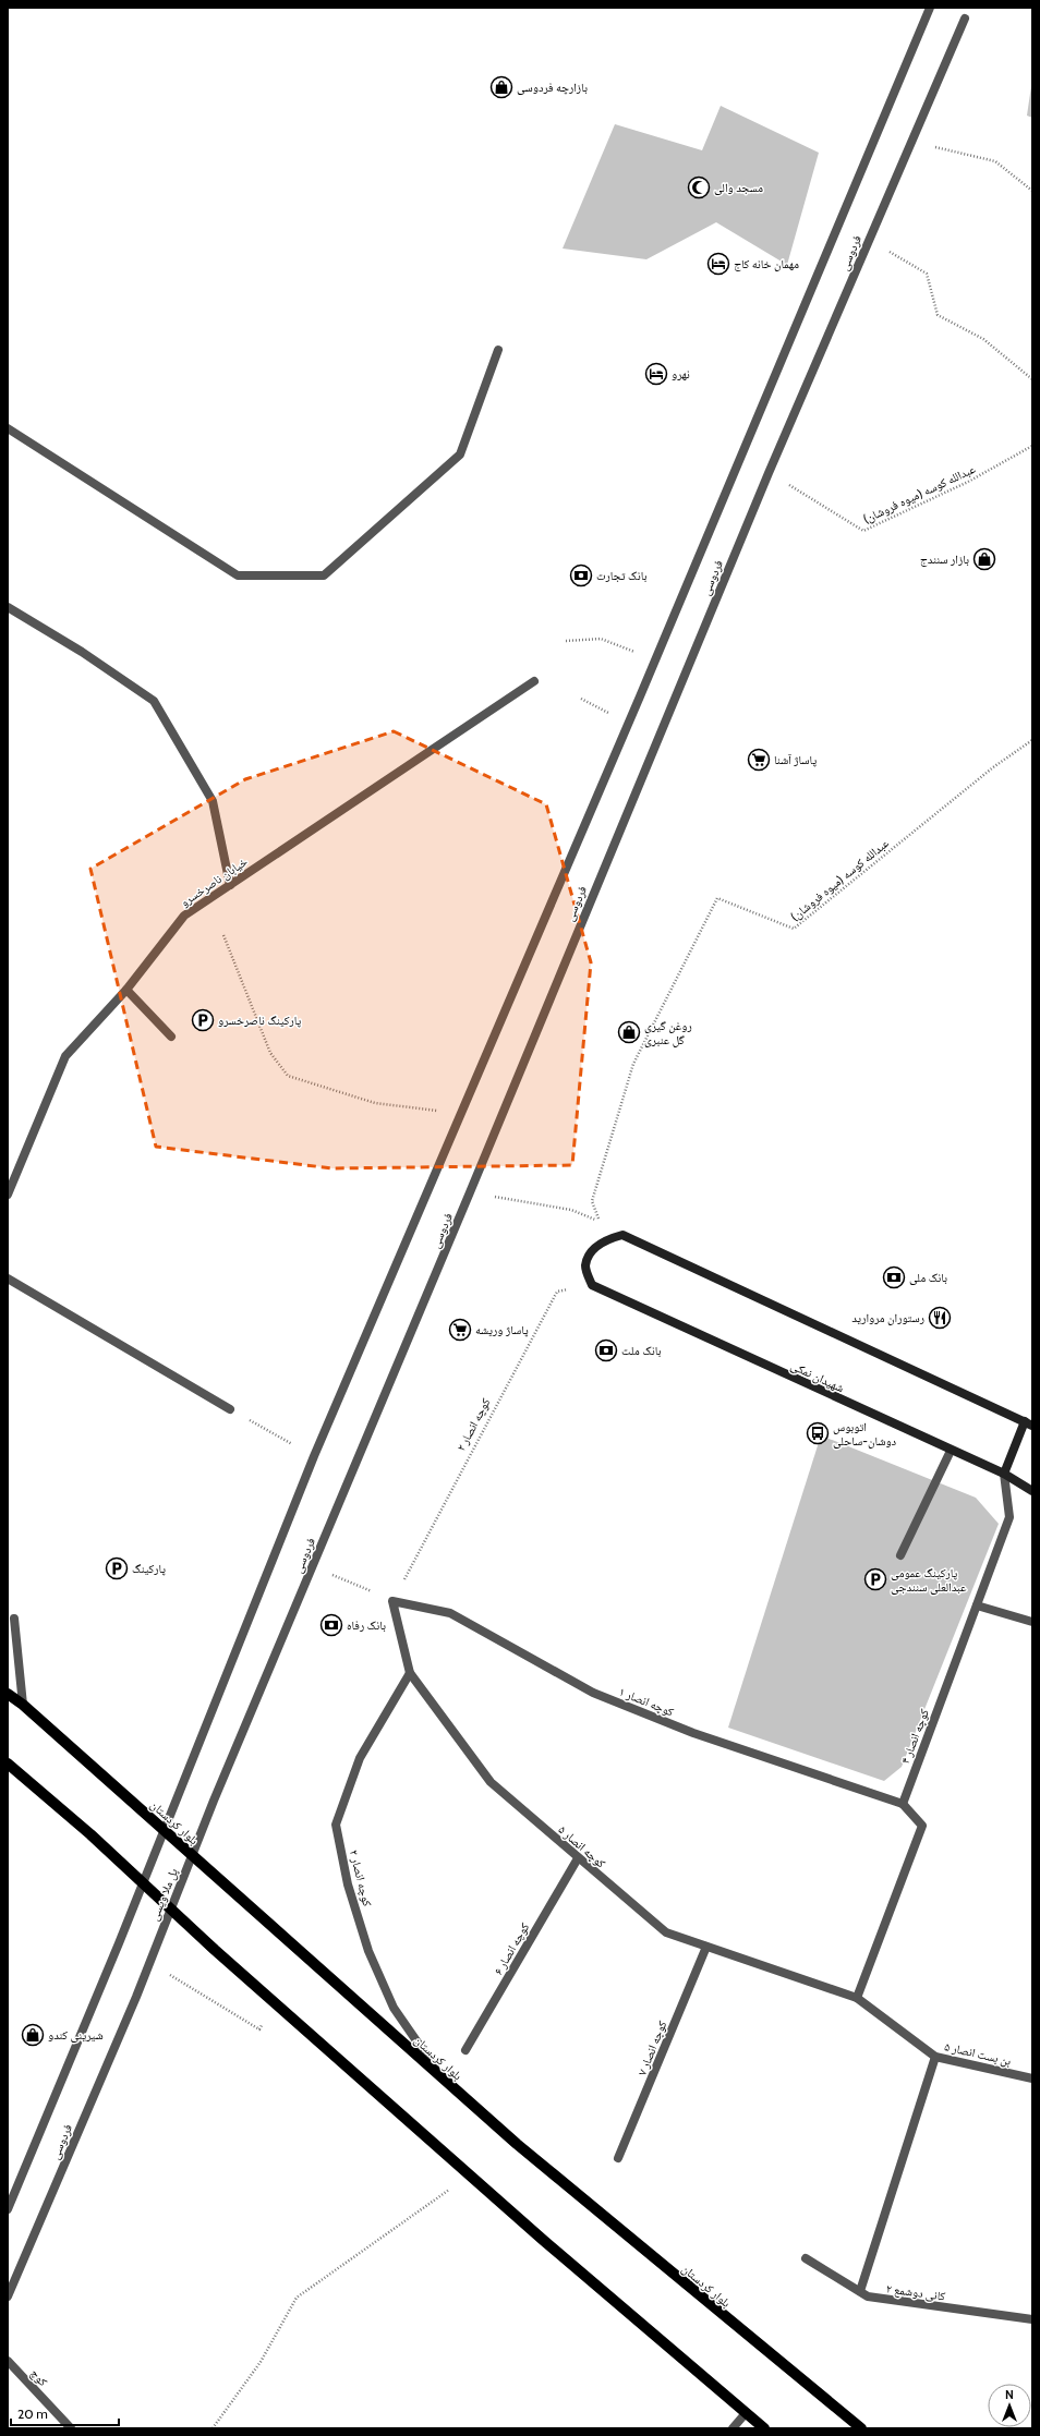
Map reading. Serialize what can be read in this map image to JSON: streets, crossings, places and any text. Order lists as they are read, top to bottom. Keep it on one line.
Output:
{"streets":{"main road":["شهیدان نمکی","بلوار کردستان"],"street":["فردوسی","خیابان ناصرخسرو","کوچه انصار ۲","کوچه انصار ۱","کوچه انصار ۴","کوچه انصار ۵","پل ملا ویسی","کوچه انصار ۶","کوچه انصار ۷","بن بست انصار ۵","کانی دوشمع ۲","کوچ"],"path":["عبدالله کوسه (میوه فروشان)"]},"crossings":[["فردوسی","عبدالله کوسه (میوه فروشان)"],["فردوسی","پل ملا ویسی"],["شهیدان نمکی","کوچه انصار ۲"],["شهیدان نمکی","کوچه انصار ۴"],["کوچه انصار ۲","کوچه انصار ۱"],["کوچه انصار ۲","بلوار کردستان"],["کوچه انصار ۲","کوچه انصار ۵"],["کوچه انصار ۱","کوچه انصار ۴"],["کوچه انصار ۱","کوچه انصار ۵"],["کوچه انصار ۵","کوچه انصار ۶"],["کوچه انصار ۵","کوچه انصار ۷"],["کوچه انصار ۵","بن بست انصار ۵"]],"places":{"shop":["بازارچه فردوسی","بازار سنندج","روغن گیری گل عنبری","شیرینی کندو"],"mosque":["مسجد والی"],"hotel":["مهمان خانه کاج","نهرو"],"bank":["بانک تجارت","بانک ملی","بانک ملت","بانک رفاه"],"supermarket":["پاساژ آشنا","پاساژ وریشه"],"parking":["پارکینگ ناصرخسرو","پارکینگ","پارکینگ عمومی عبدالعلی سنندجی"],"restaurant":["رستوران مروارید"],"bus stop":["اتوبوس دوشان-ساحلی"]},"scale_bar":"20 m","north":"top"}
